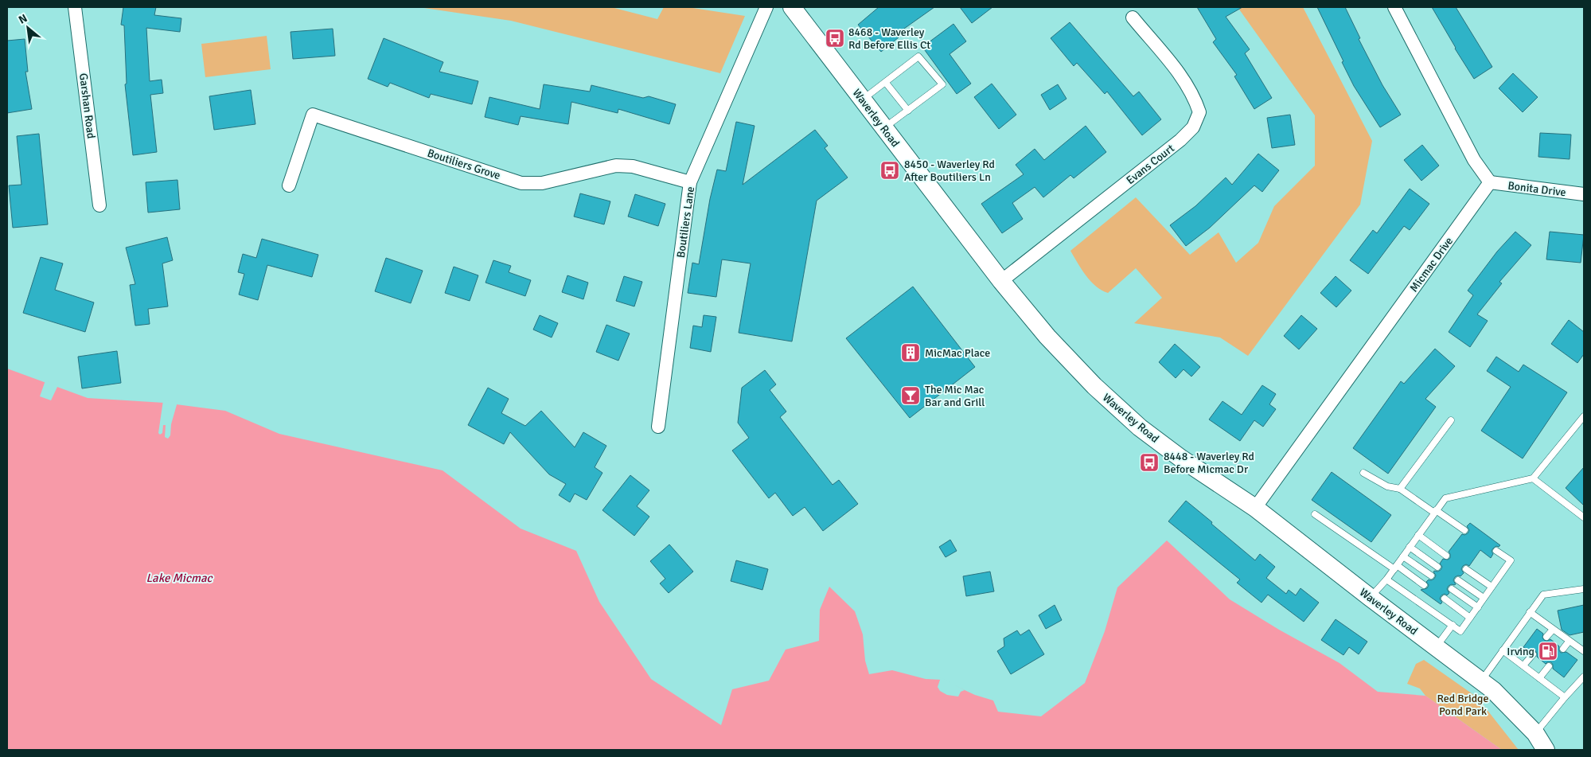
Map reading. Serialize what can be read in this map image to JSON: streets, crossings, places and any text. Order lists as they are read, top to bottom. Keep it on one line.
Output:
{"streets":{"main road":["Waverley Road"],"street":["Garshan Road","Boutiliers Grove","Evans Court","Bonita Drive","Boutiliers Lane","Micmac Drive"]},"crossings":[["Waverley Road","Evans Court"],["Waverley Road","Micmac Drive"],["Boutiliers Grove","Boutiliers Lane"],["Bonita Drive","Micmac Drive"]],"water":["Lake Micmac"],"parks":["Red Bridge Pond Park"],"places":{"bus stop":["8468 - Waverley Rd Before Ellis Ct","8450 - Waverley Rd After Boutiliers Ln","8448 - Waverley Rd Before Micmac Dr"],"building":["MicMac Place"],"bar":["The Mic Mac Bar and Grill"],"fuel station":["Irving"]},"north":"top left"}
